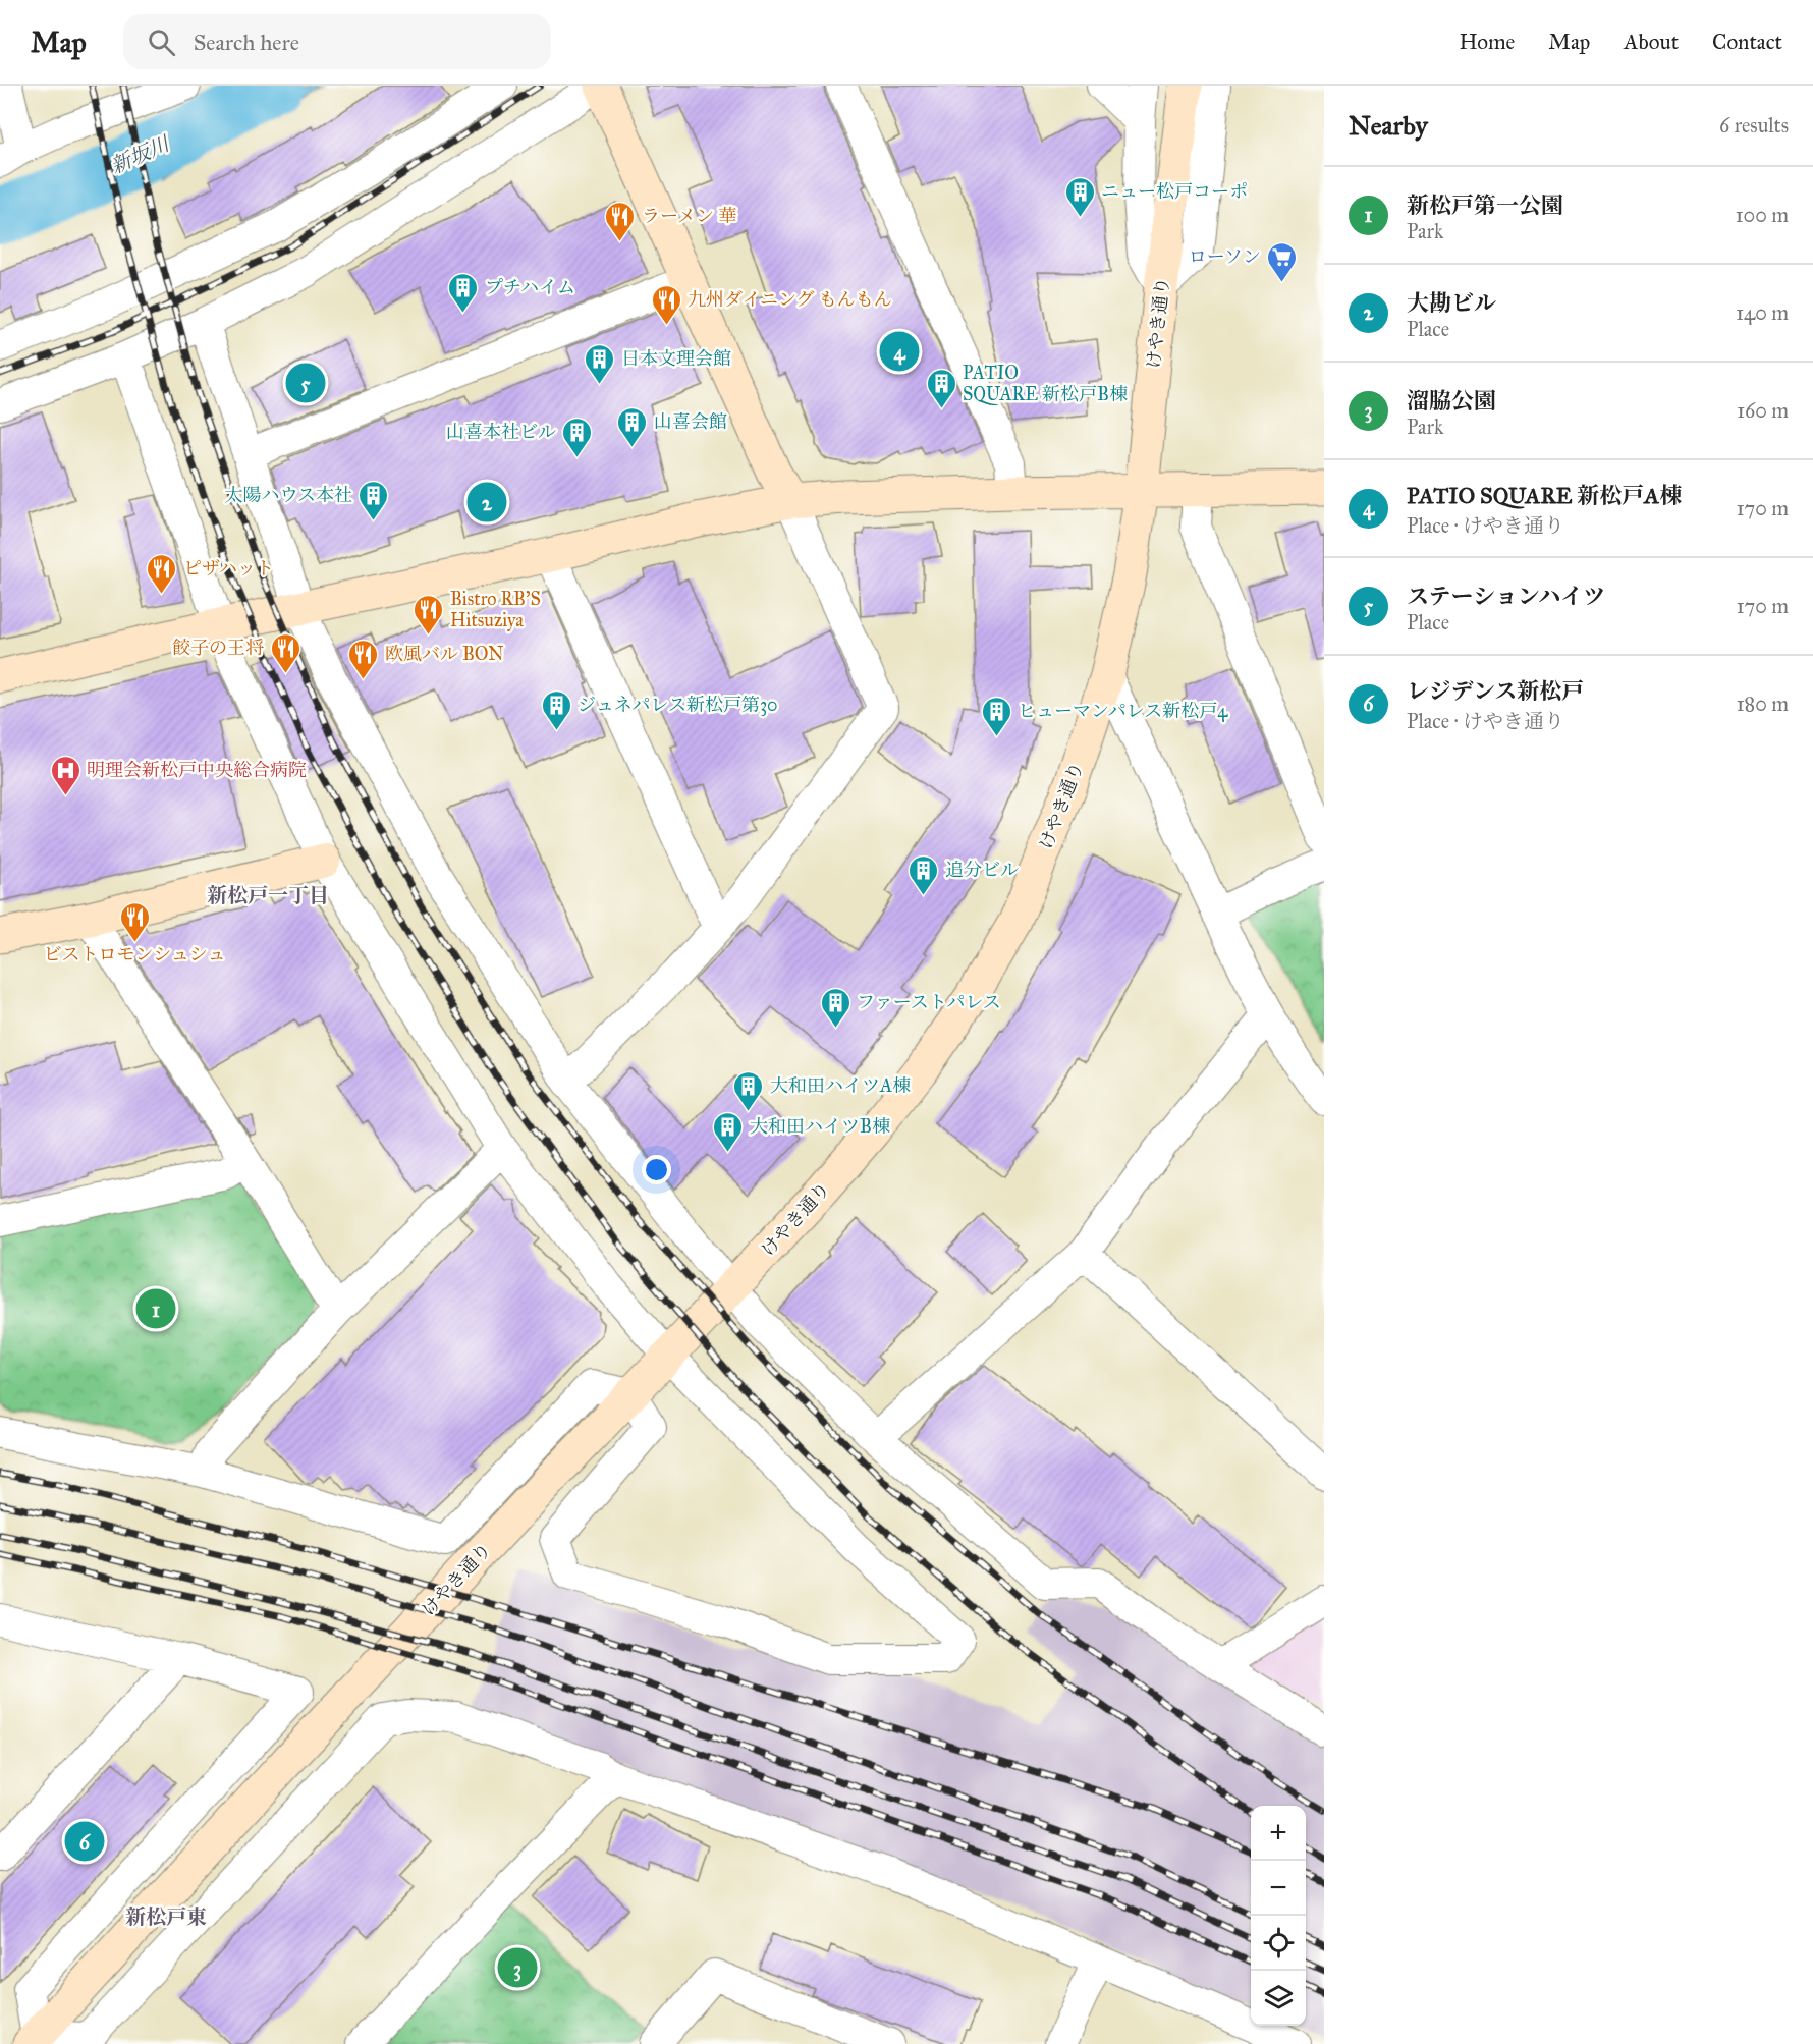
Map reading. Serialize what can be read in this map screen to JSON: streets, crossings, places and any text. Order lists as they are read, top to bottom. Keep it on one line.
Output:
{"streets":{"street":["けやき通り"]},"districts":["新松戸一丁目","新松戸東"],"water":["新坂川"],"places":{"building":["ニュー松戸コーポ","プチハイム","日本文理会館","PATIO SQUARE 新松戸B棟","山喜会館","山喜本社ビル","太陽ハウス本社","ジュネパレス新松戸第30","ヒューマンパレス新松戸4","追分ビル","ファーストパレス","大和田ハイツA棟","大和田ハイツB棟"],"restaurant":["ラーメン 華","九州ダイニング もんもん","ピザハット","Bistro RB'S Hitsuziya","餃子の王将","欧風バル BON","ビストロモンシュシュ"],"supermarket":["ローソン"],"hospital":["明理会新松戸中央総合病院"]},"page":{"header":"Map","search":"Search here","nav":["Home","Map","About","Contact"],"heading":["Nearby","6 results"],"list":[{"mark":"1","name":"新松戸第一公園","note":"Park","value":"100 m"},{"mark":"2","name":"大勘ビル","note":"Place","value":"140 m"},{"mark":"3","name":"溜脇公園","note":"Park","value":"160 m"},{"mark":"4","name":"PATIO SQUARE 新松戸A棟","note":"Place · けやき通り","value":"170 m"},{"mark":"5","name":"ステーションハイツ","note":"Place","value":"170 m"},{"mark":"6","name":"レジデンス新松戸","note":"Place · けやき通り","value":"180 m"}],"pins":["4","5","2","1","6","3"],"map_buttons":["+","−"]}}
